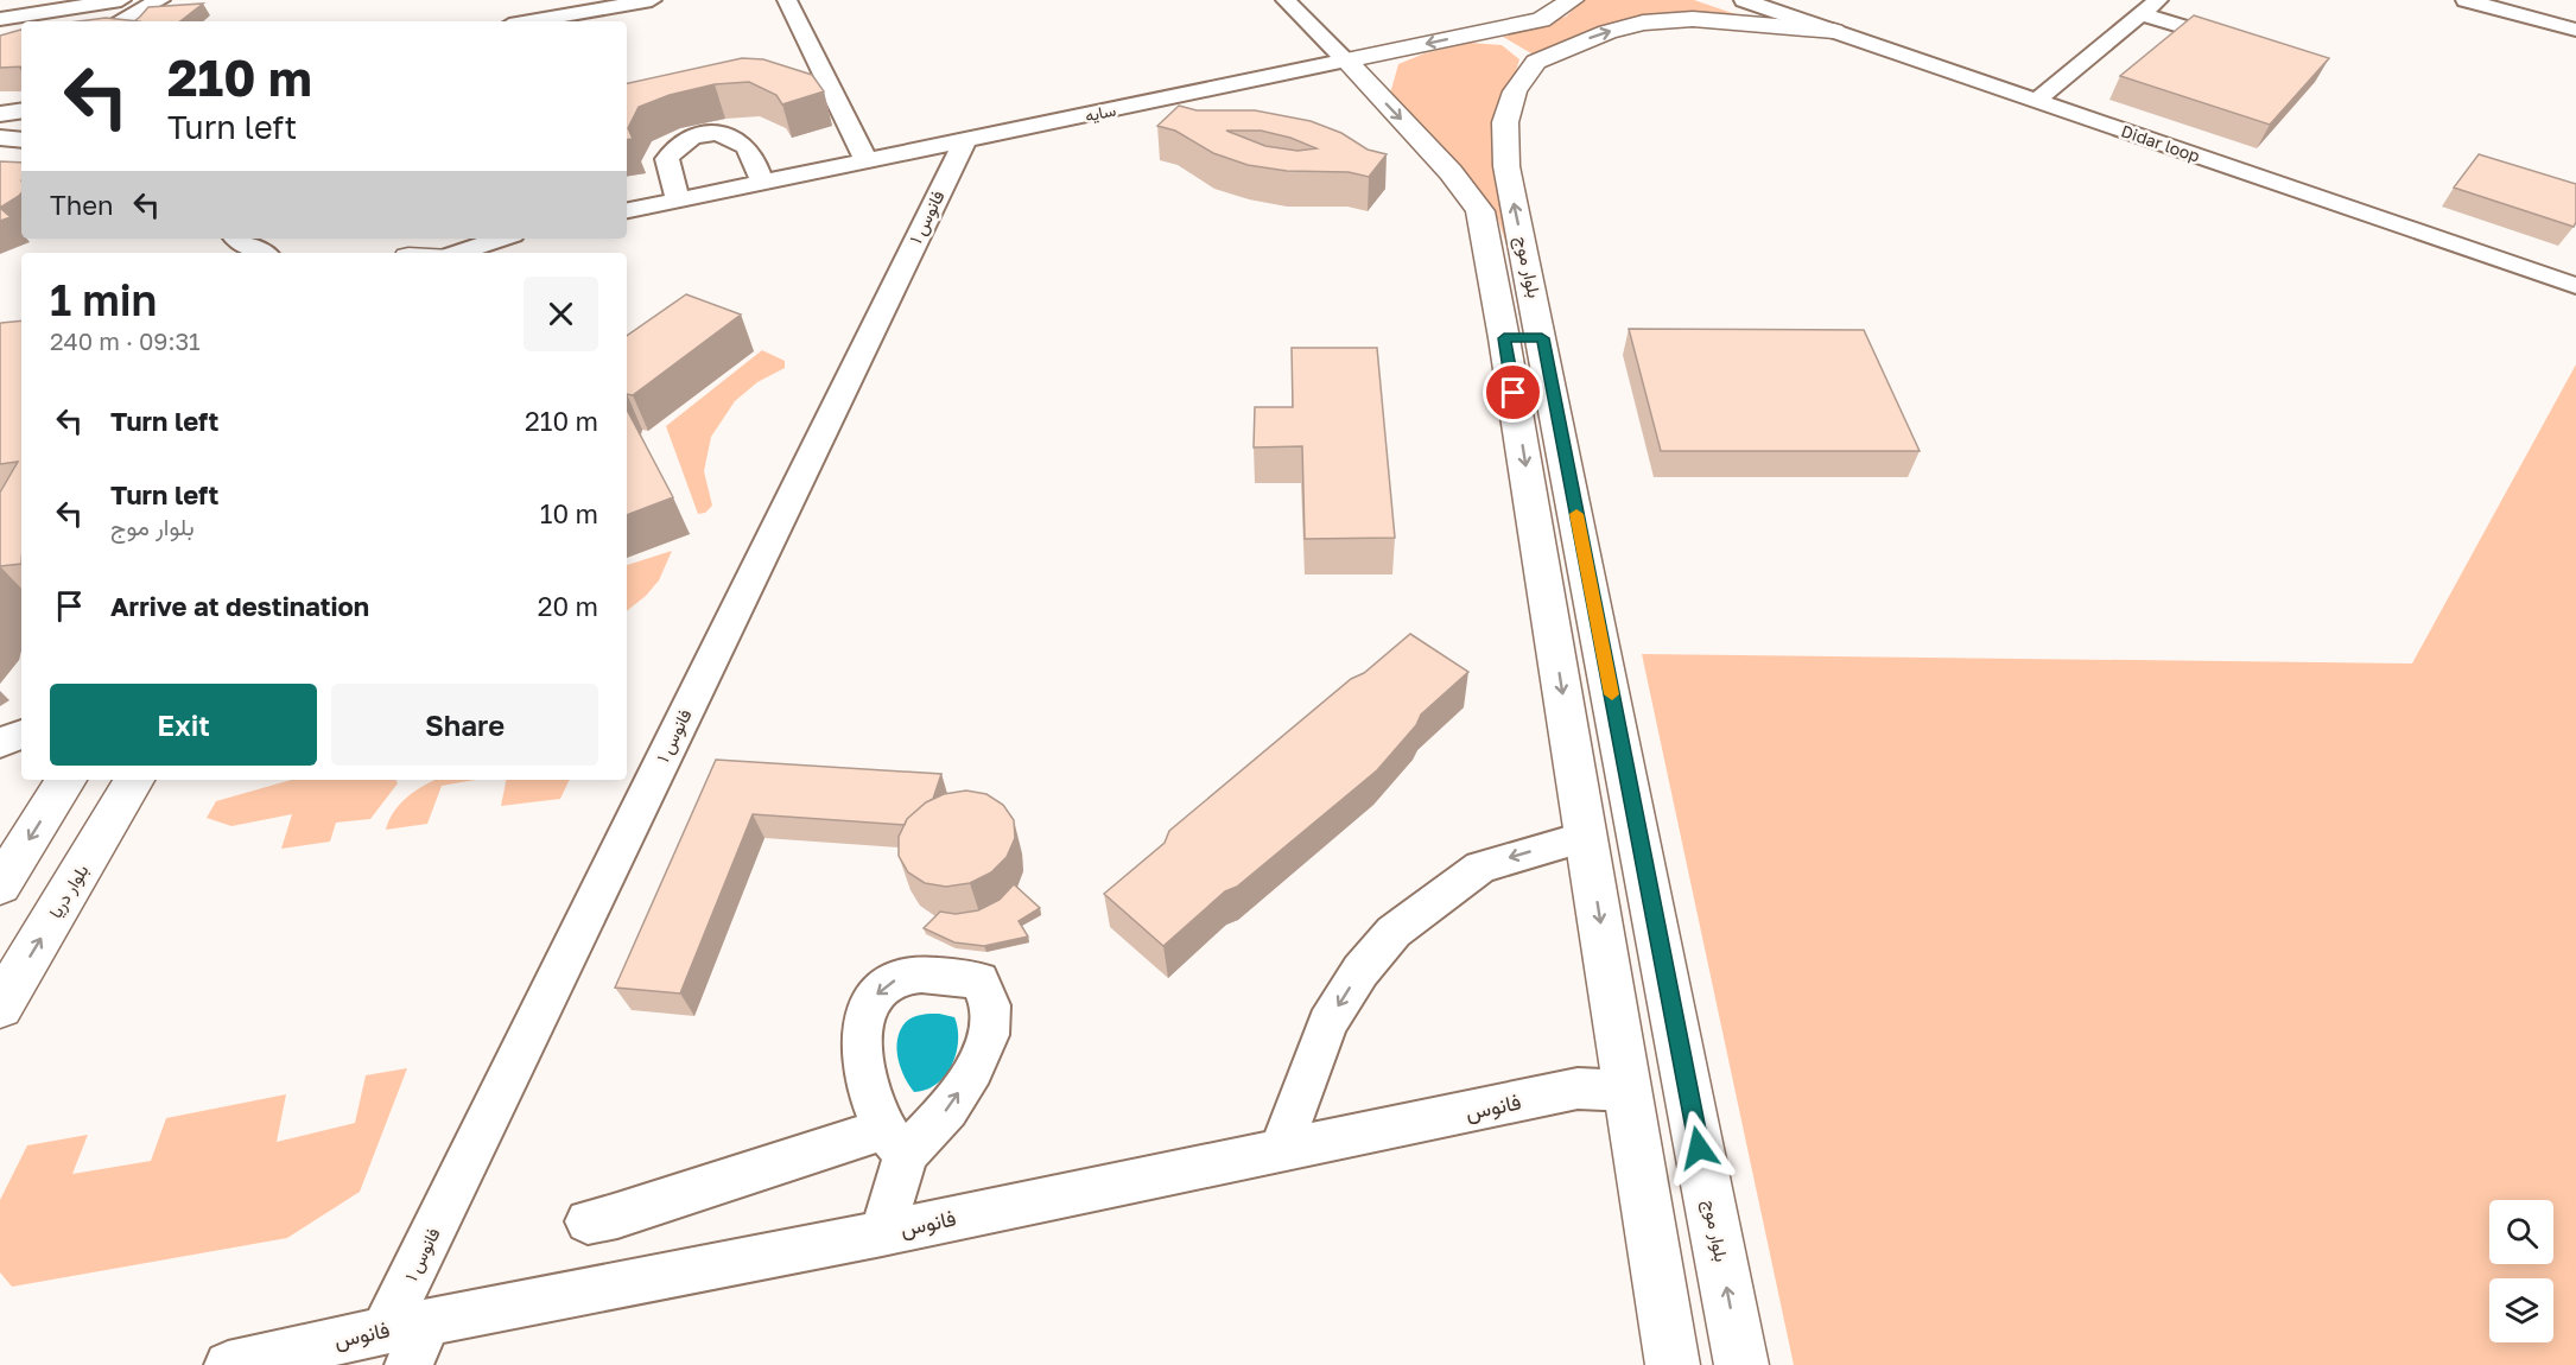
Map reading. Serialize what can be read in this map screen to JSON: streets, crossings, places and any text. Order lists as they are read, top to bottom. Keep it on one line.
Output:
{"streets":{"main road":["سایه","بلوار موج","بلوار دریا"],"street":["Didar loop","فانوس ۱","فانوس"]},"crossings":[["سایه","فانوس ۱"],["سایه","بلوار موج"],["Didar loop","بلوار موج"],["فانوس ۱","فانوس"],["بلوار موج","فانوس"]],"page":{"turn":["210 m","Turn left"],"then":"Then","heading":["1 min","240 m · 09:31"],"list":[{"name":"Turn left","value":"210 m"},{"name":"Turn left","note":"بلوار موج","value":"10 m"},{"name":"Arrive at destination","value":"20 m"}],"buttons":["Exit","Share"]}}
